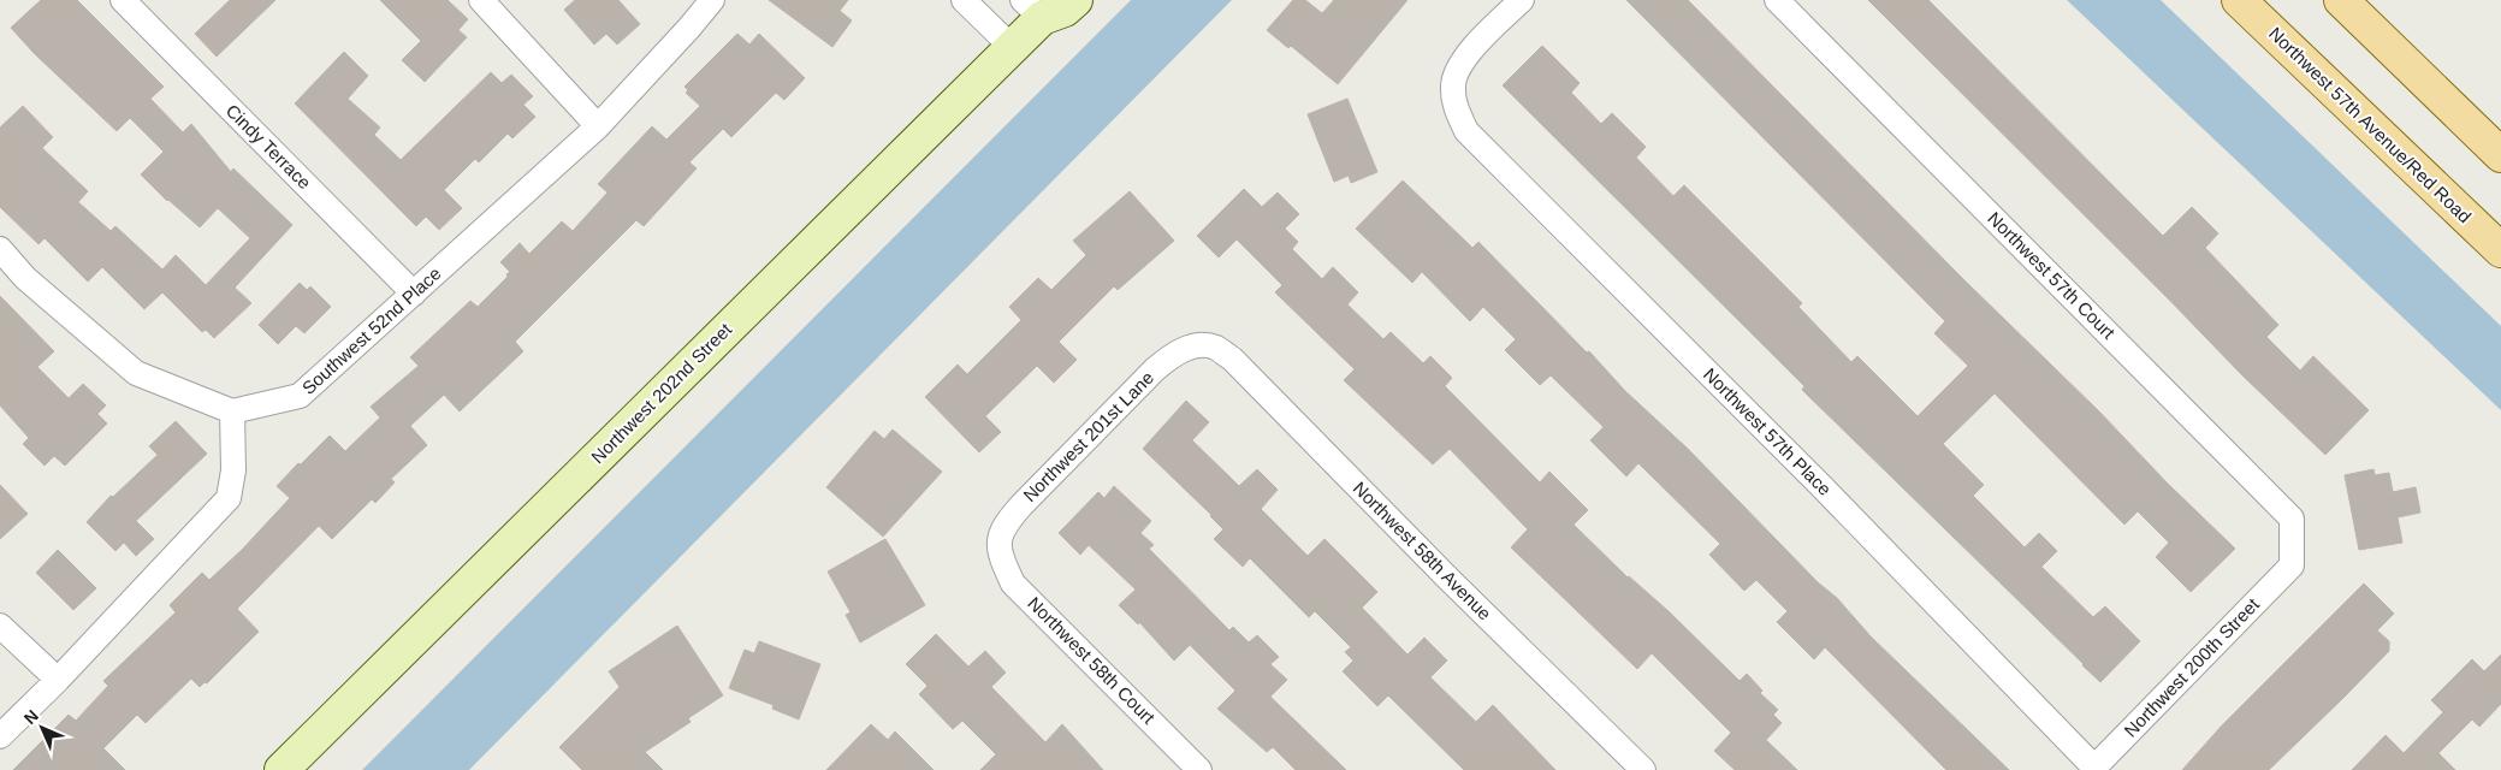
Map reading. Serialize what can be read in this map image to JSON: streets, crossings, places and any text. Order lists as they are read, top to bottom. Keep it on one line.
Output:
{"streets":{"main road":["Northwest 57th Avenue/Red Road"],"street":["Cindy Terrace","Northwest 57th Court","Southwest 52nd Place","Northwest 202nd Street","Northwest 57th Place","Northwest 201st Lane","Northwest 58th Avenue","Northwest 58th Court","Northwest 200th Street"]},"crossings":[["Cindy Terrace","Southwest 52nd Place"],["Northwest 57th Court","Northwest 200th Street"],["Northwest 57th Place","Northwest 200th Street"],["Northwest 201st Lane","Northwest 58th Avenue"],["Northwest 201st Lane","Northwest 58th Court"]],"north":"top left"}
